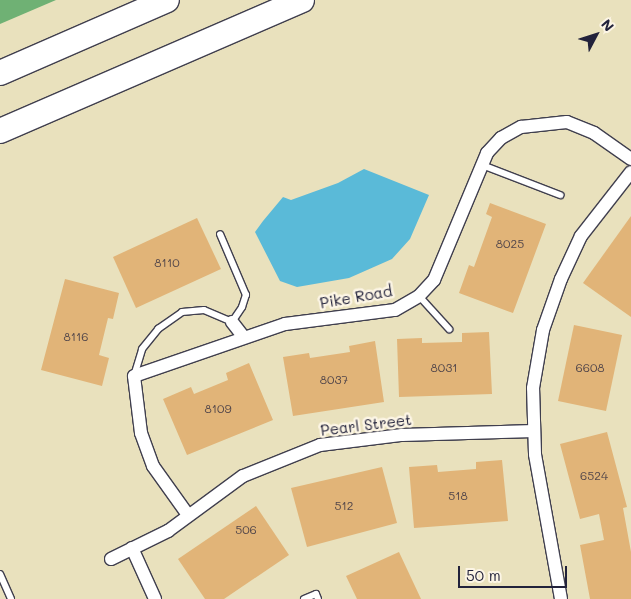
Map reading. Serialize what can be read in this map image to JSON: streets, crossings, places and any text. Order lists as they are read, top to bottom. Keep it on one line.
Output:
{"streets":{"street":["Pike Road","Pearl Street"]},"house_numbers":["8025","8110","8116","8031","6608","8037","8109","6524","518","512","506"],"scale_bar":"50 m","north":"top right"}
